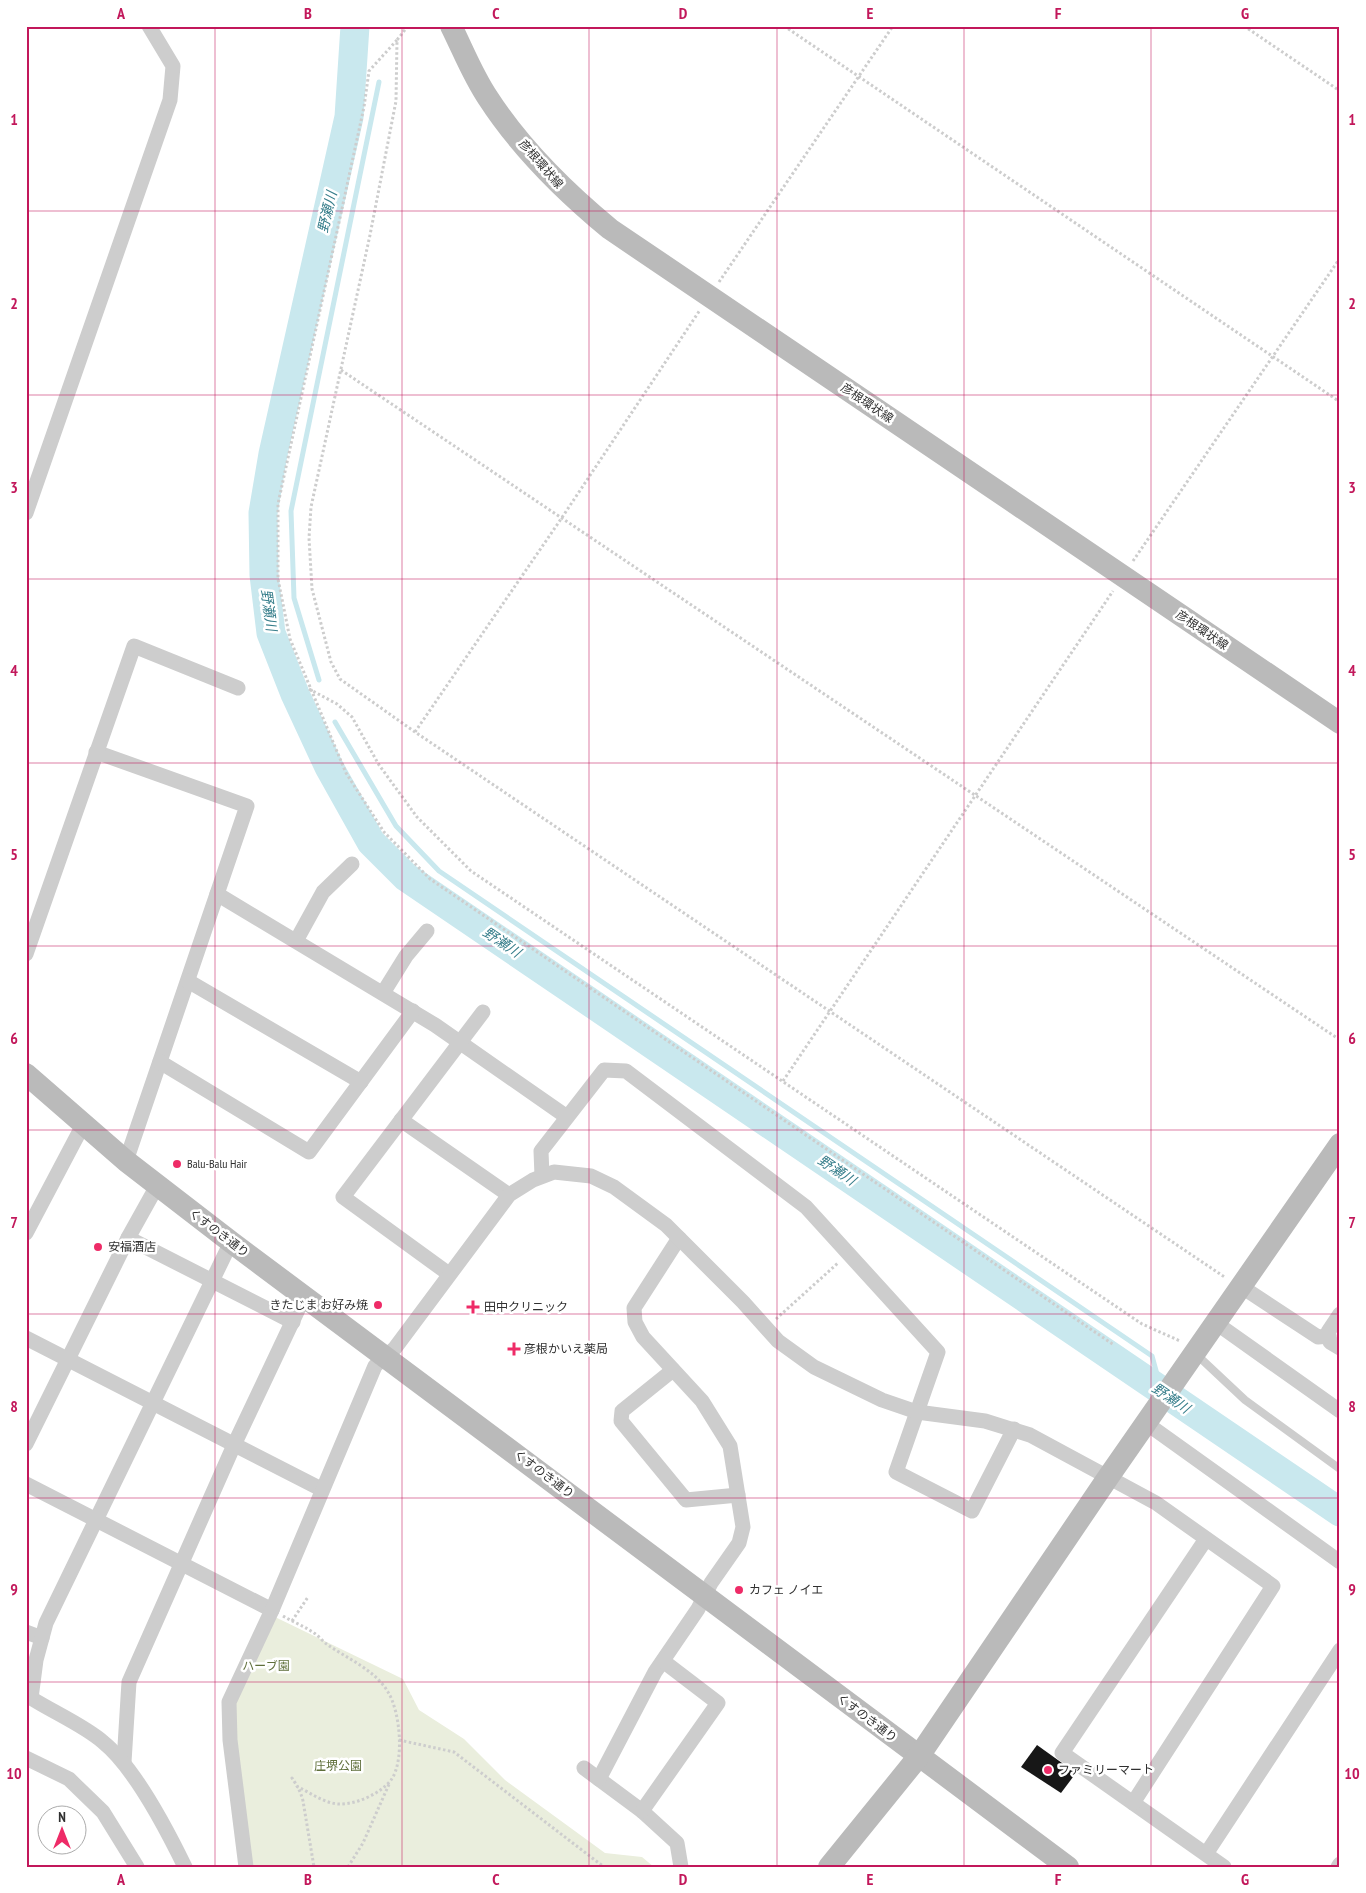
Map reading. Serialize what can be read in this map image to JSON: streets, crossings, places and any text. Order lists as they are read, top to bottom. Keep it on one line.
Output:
{"streets":{"street":["彦根環状線","くすのき通り"]},"water":["野瀬川"],"parks":["ハーブ園","庄堺公園"],"places":{"other":["Balu-Balu Hair","安福酒店","きたじま お好み焼","カフェ ノイエ","ファミリーマート"],"health":["田中クリニック","彦根かいえ薬局"]},"north":"top","grid":{"columns":["A","B","C","D","E","F","G"],"rows":["1","2","3","4","5","6","7","8","9","10"]}}
